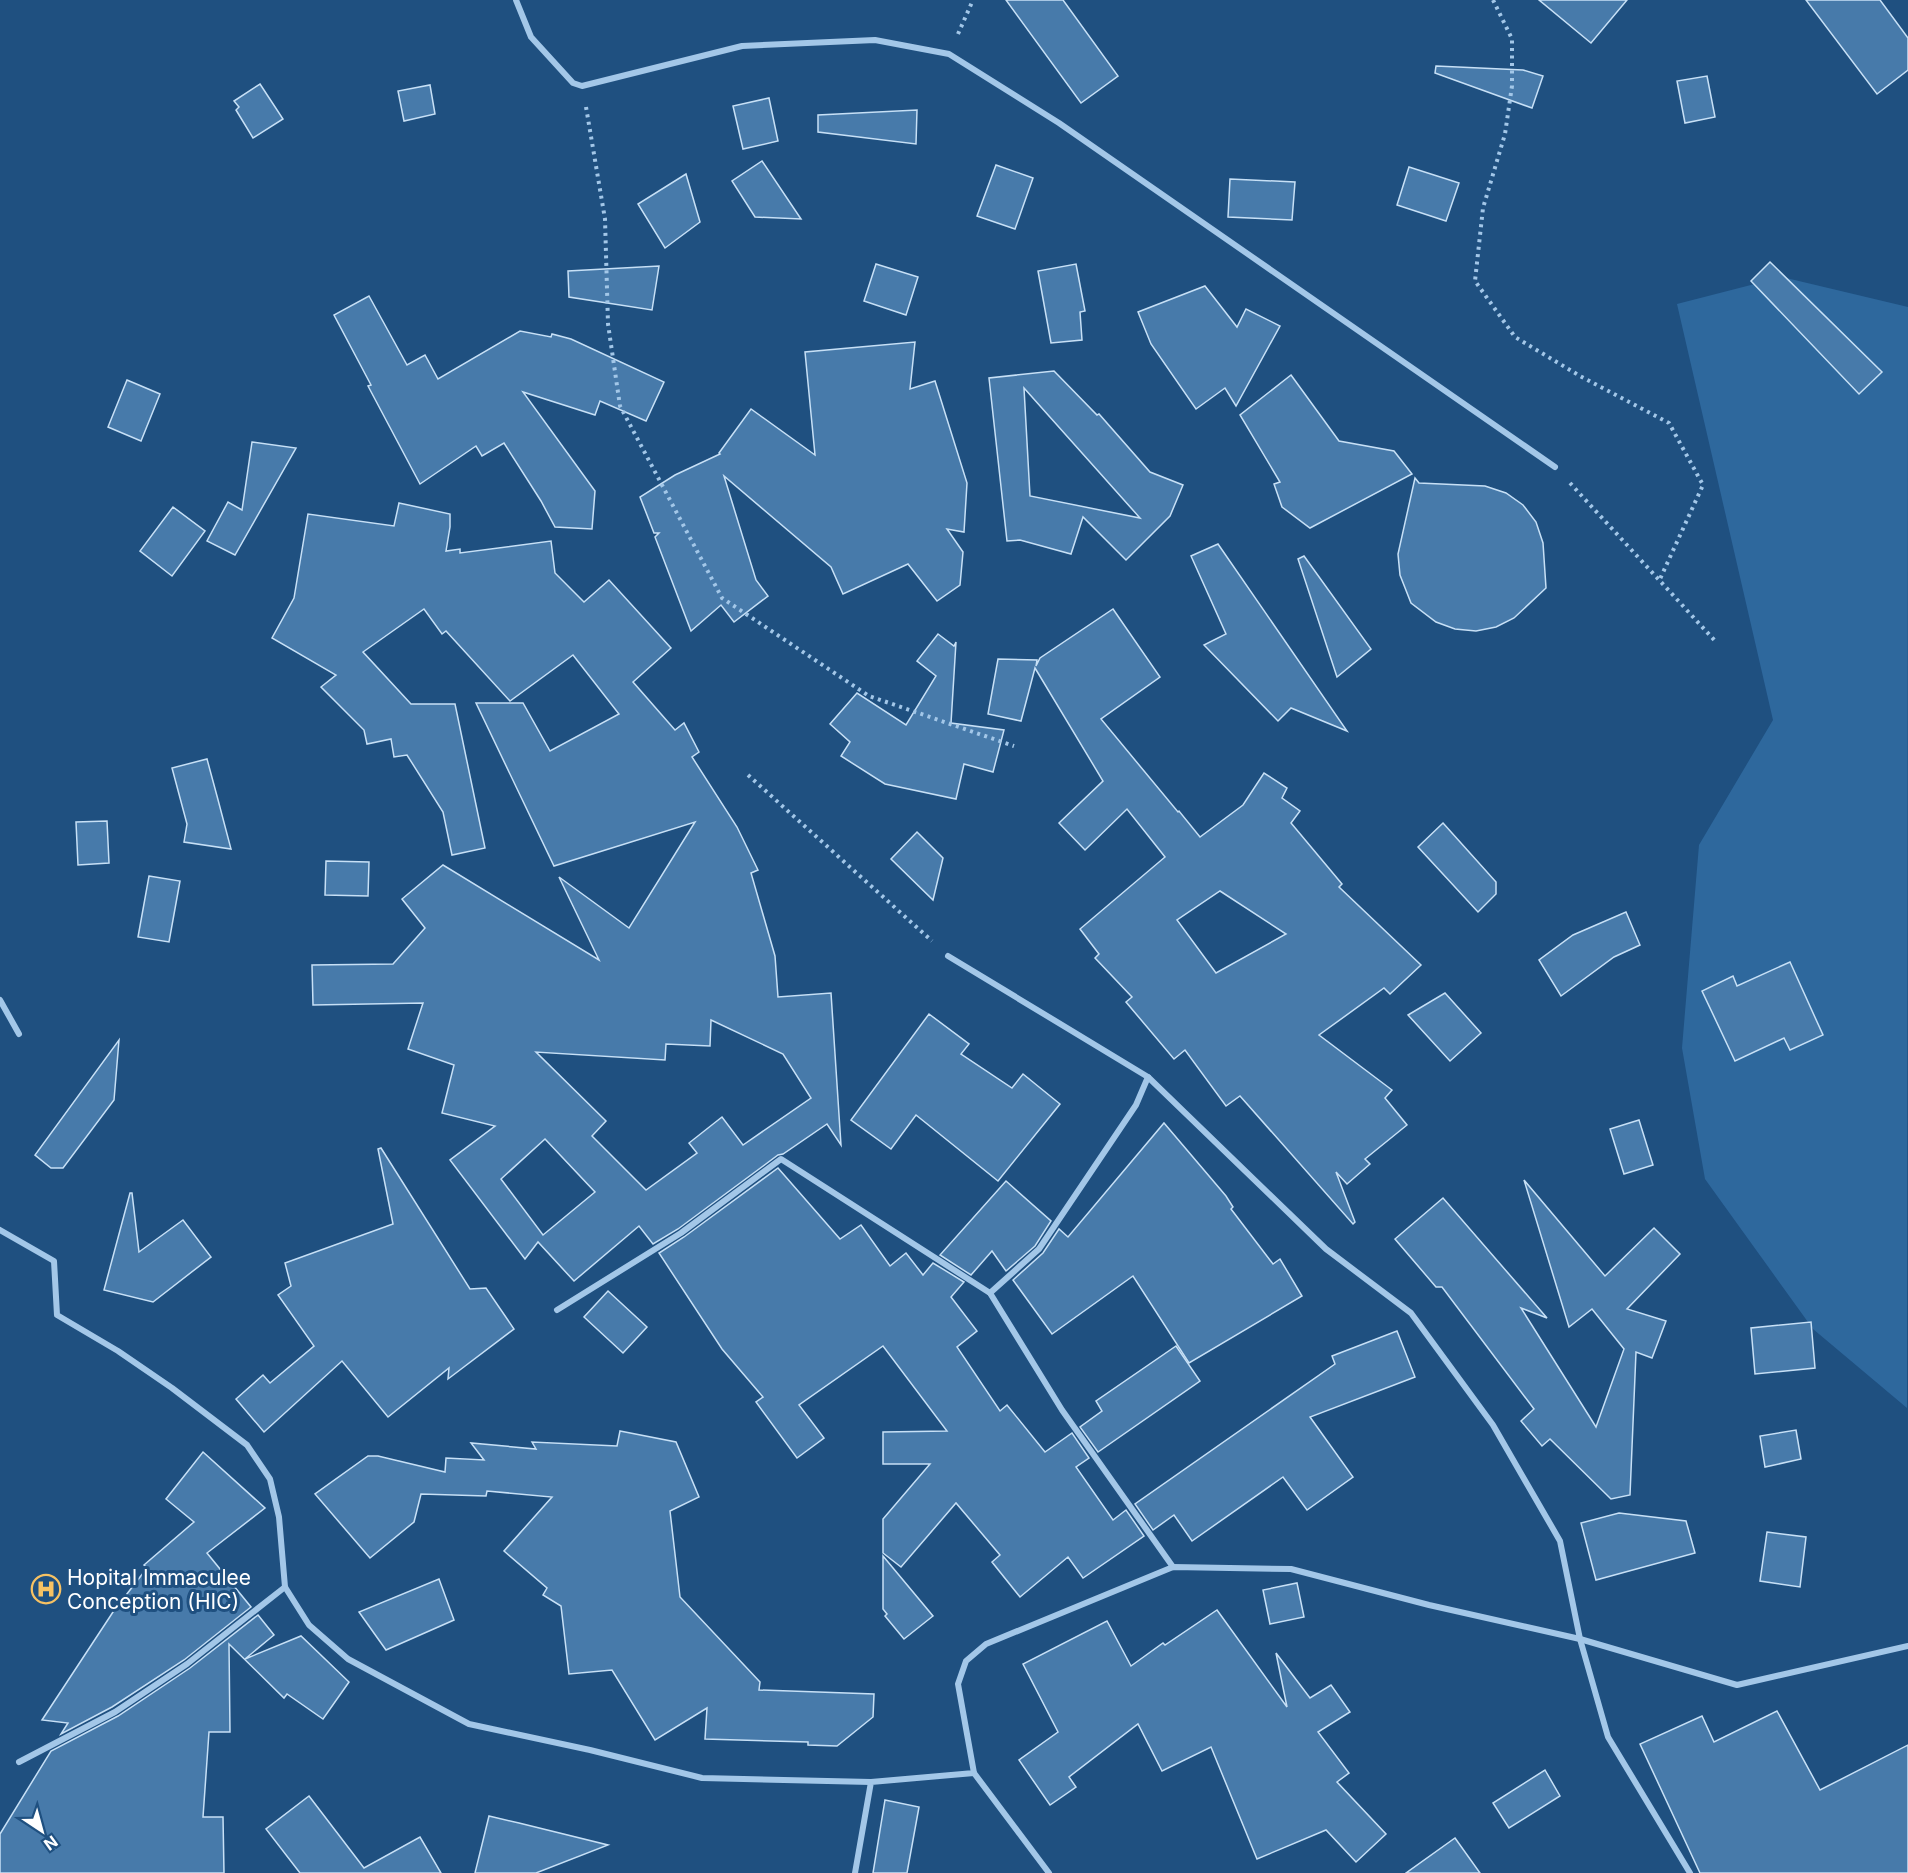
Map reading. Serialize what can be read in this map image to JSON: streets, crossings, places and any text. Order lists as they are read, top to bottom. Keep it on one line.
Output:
{"places":{"hospital":["Hopital Immaculee Conception (HIC)"]},"north":"bottom right"}
